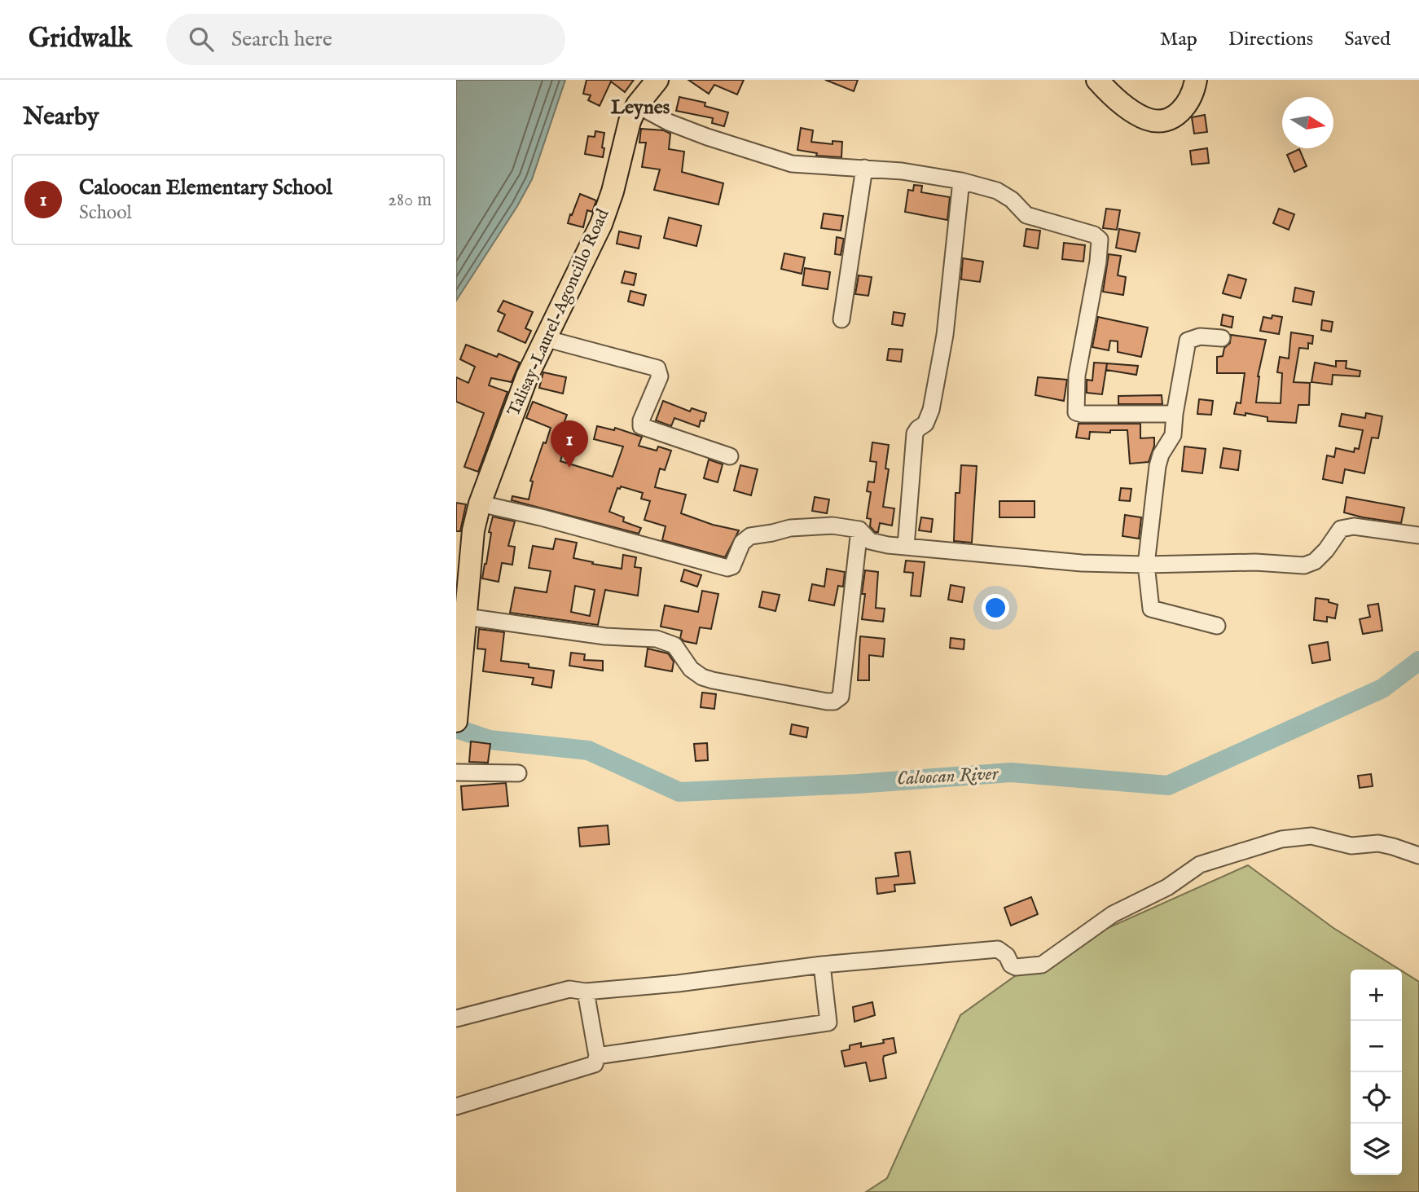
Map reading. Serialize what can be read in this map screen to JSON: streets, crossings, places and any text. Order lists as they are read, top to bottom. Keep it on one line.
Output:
{"streets":{"main road":["Talisay-Laurel-Agoncillo Road"]},"districts":["Leynes"],"water":["Caloocan River"],"north":"right","page":{"header":"Gridwalk","search":"Search here","nav":["Map","Directions","Saved"],"heading":"Nearby","list":[{"mark":"1","name":"Caloocan Elementary School","note":"School","value":"280 m"}],"pins":"1","map_buttons":["+","−"]}}
